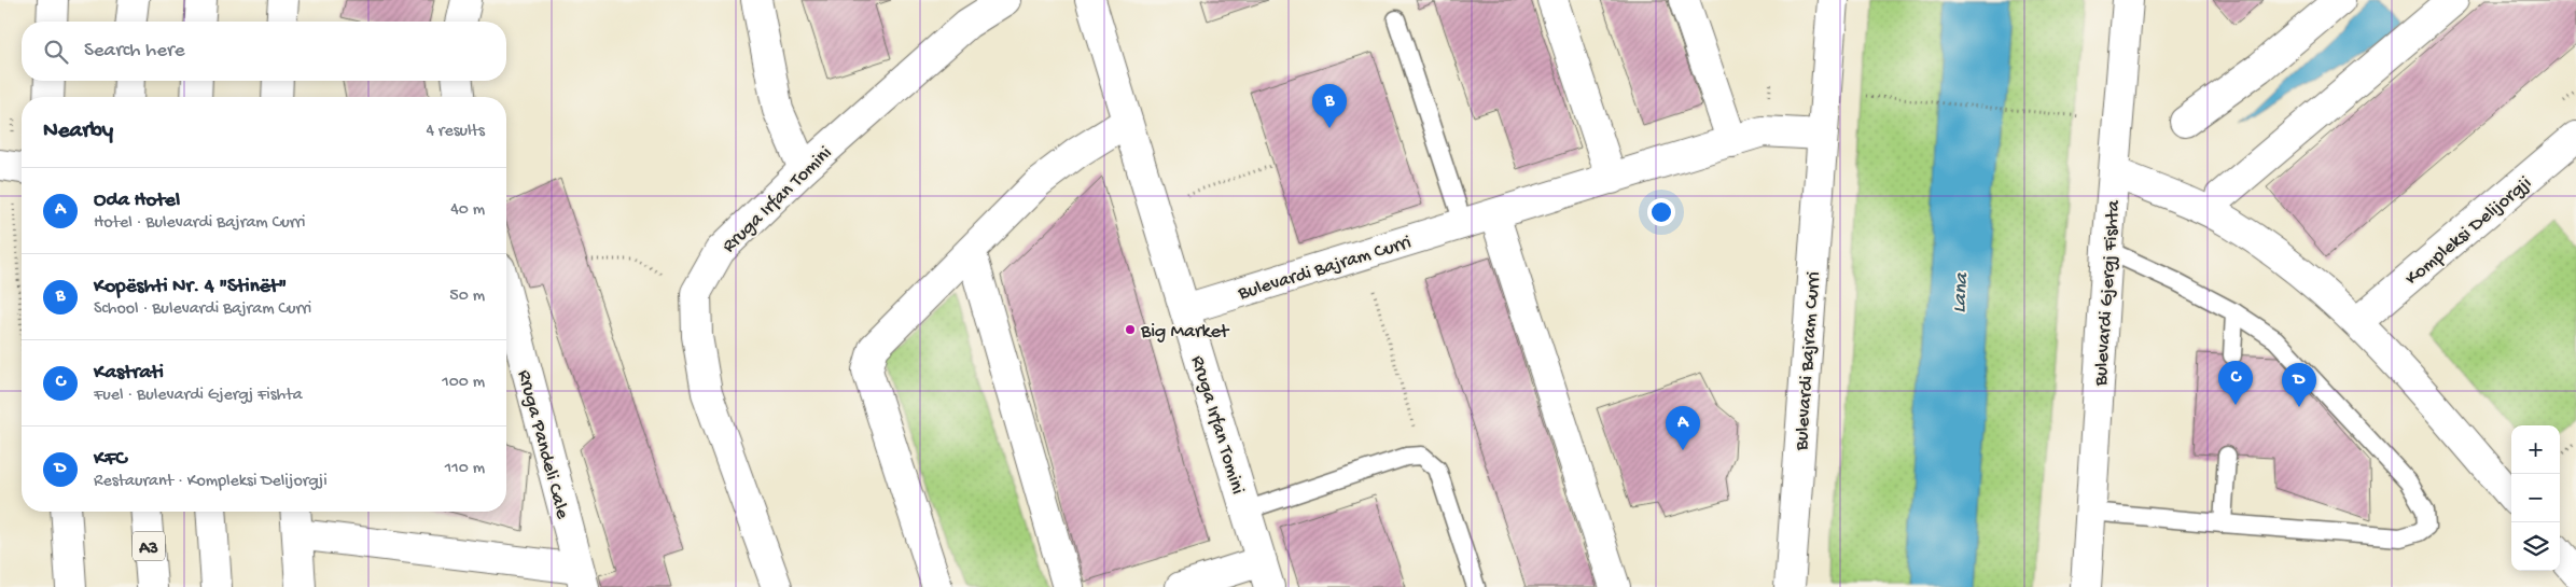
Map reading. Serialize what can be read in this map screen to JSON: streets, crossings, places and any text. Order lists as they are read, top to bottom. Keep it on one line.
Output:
{"streets":{"main road":["Rruga Irfan Tomini","Kompleksi Delijorgji","Bulevardi Bajram Curri","Bulevardi Gjergj Fishta","Rruga Pandeli Cale","A3"]},"crossings":[["Rruga Irfan Tomini","Bulevardi Bajram Curri"]],"water":["Lana"],"places":["Big Market"],"page":{"search":"Search here","pins":["B","C","D","A"],"heading":["Nearby","4 results"],"list":[{"mark":"A","name":"Oda Hotel","note":"Hotel · Bulevardi Bajram Curri","value":"40 m"},{"mark":"B","name":"Kopështi Nr. 4 \"Stinët\"","note":"School · Bulevardi Bajram Curri","value":"50 m"},{"mark":"C","name":"Kastrati","note":"Fuel · Bulevardi Gjergj Fishta","value":"100 m"},{"mark":"D","name":"KFC","note":"Restaurant · Kompleksi Delijorgji","value":"110 m"}],"map_buttons":["+","−"]}}
